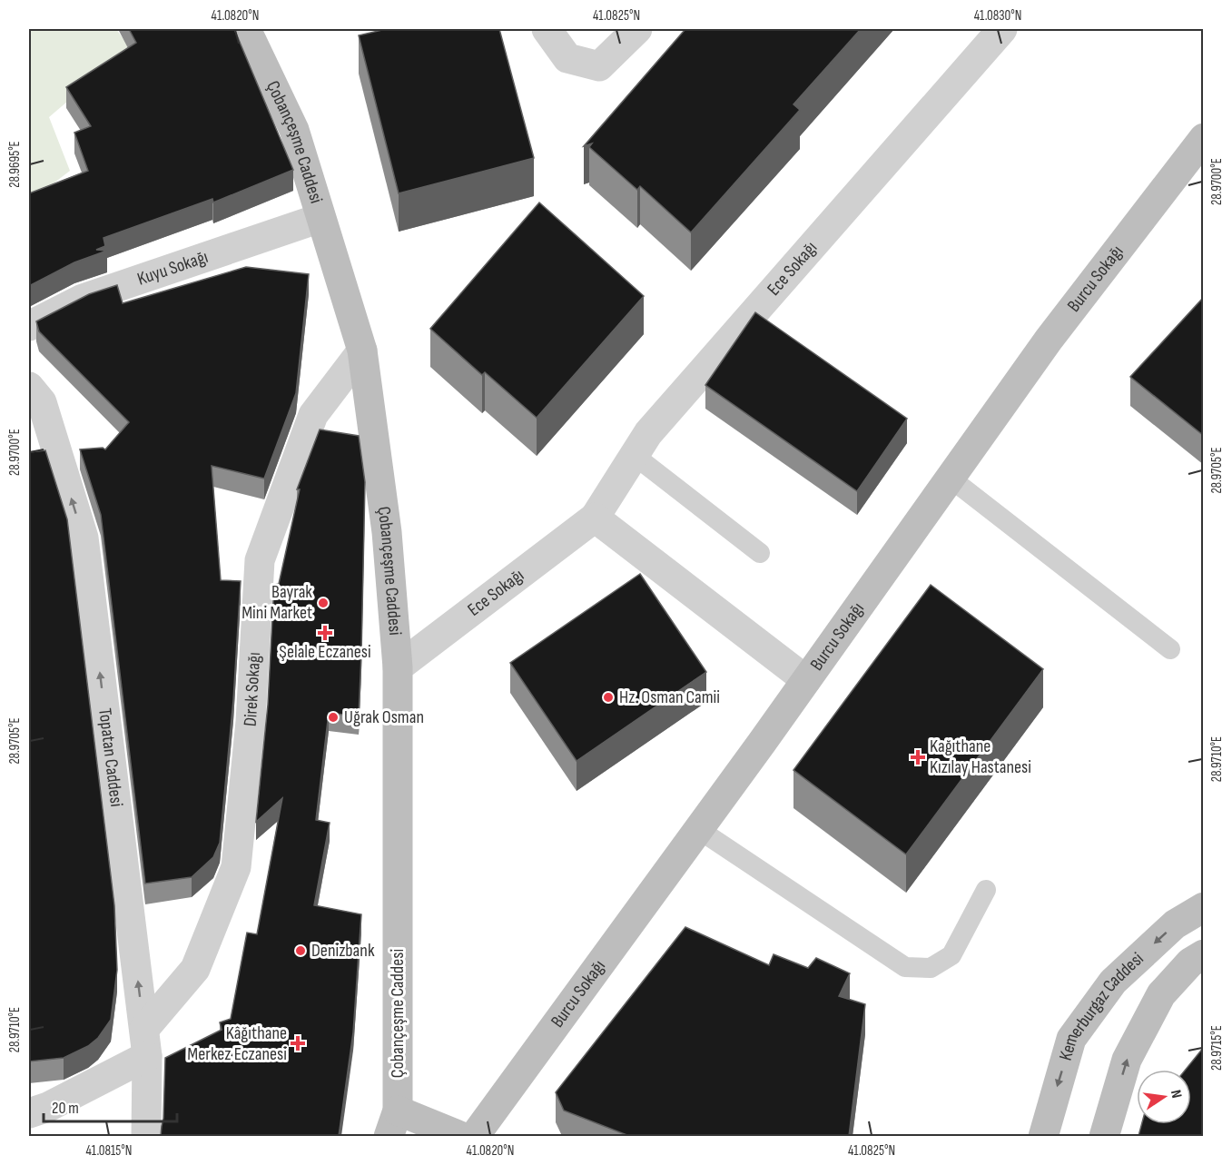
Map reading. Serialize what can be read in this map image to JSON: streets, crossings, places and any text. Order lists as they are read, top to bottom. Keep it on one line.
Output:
{"streets":{"main road":["Çobançeşme Caddesi","Burcu Sokağı","Kemerburgaz Caddesi"],"street":["Kuyu Sokağı","Ece Sokağı","Direk Sokağı","Topatan Caddesi"]},"crossings":[["Çobançeşme Caddesi","Kuyu Sokağı"],["Çobançeşme Caddesi","Ece Sokağı"],["Çobançeşme Caddesi","Direk Sokağı"],["Direk Sokağı","Topatan Caddesi"]],"one_way":["Topatan Caddesi"],"places":{"other":["Bayrak Mini Market","Hz. Osman Camii","Uğrak Osman","Denizbank"],"health":["Şelale Eczanesi","Kağıthane Kızılay Hastanesi","Kâğıthane Merkez Eczanesi"]},"scale_bar":"20 m","north":"right","coordinates":["41.0820°N","41.0825°N","41.0830°N","28.9695°E","28.9700°E","28.9705°E","28.9710°E","28.9715°E","41.0815°N"]}
